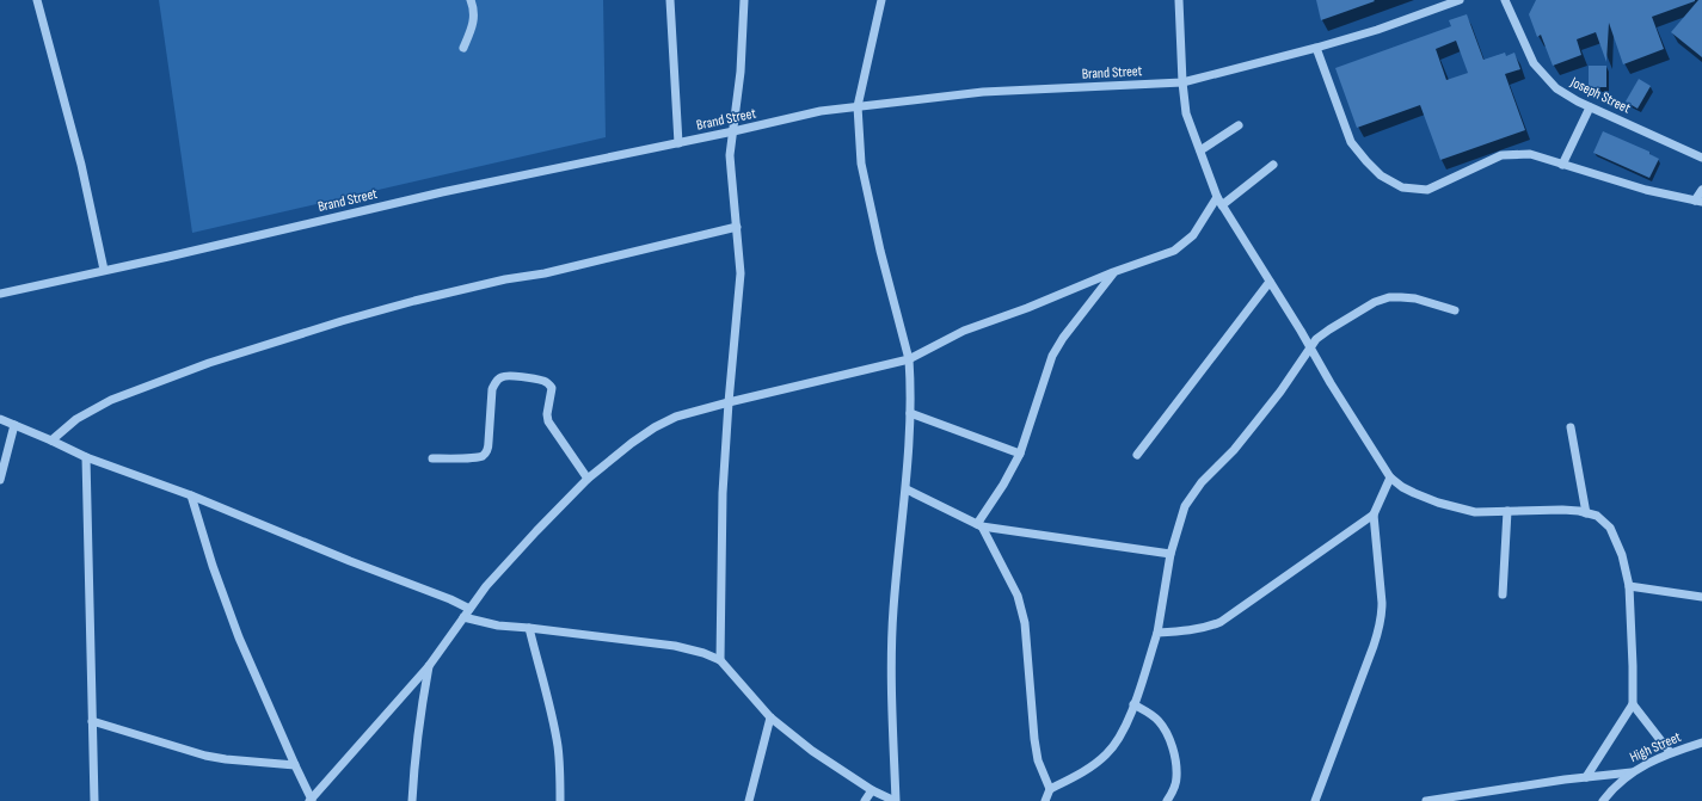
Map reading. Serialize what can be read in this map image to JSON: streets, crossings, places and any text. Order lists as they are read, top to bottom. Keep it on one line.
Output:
{"streets":{"street":["Brand Street","Joseph Street","High Street"]}}
